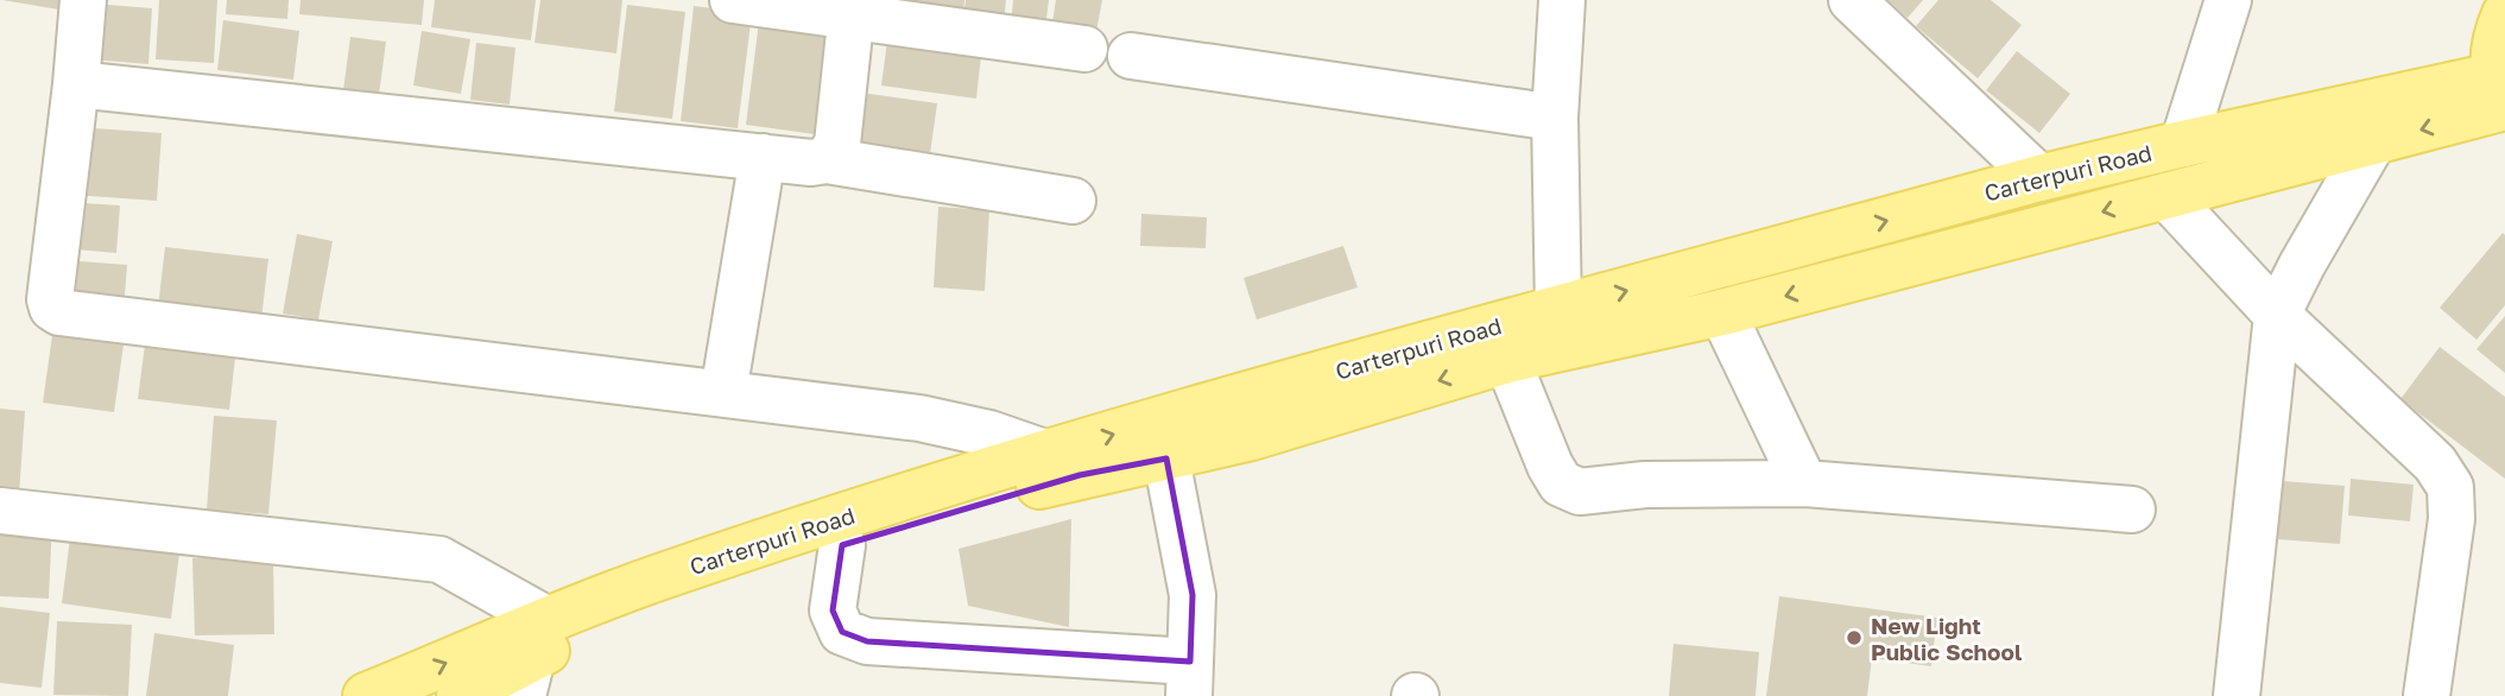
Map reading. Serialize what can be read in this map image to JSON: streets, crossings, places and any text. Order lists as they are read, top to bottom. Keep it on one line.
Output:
{"streets":{"main road":["Carterpuri Road"]},"places":["New Light Public School"]}
